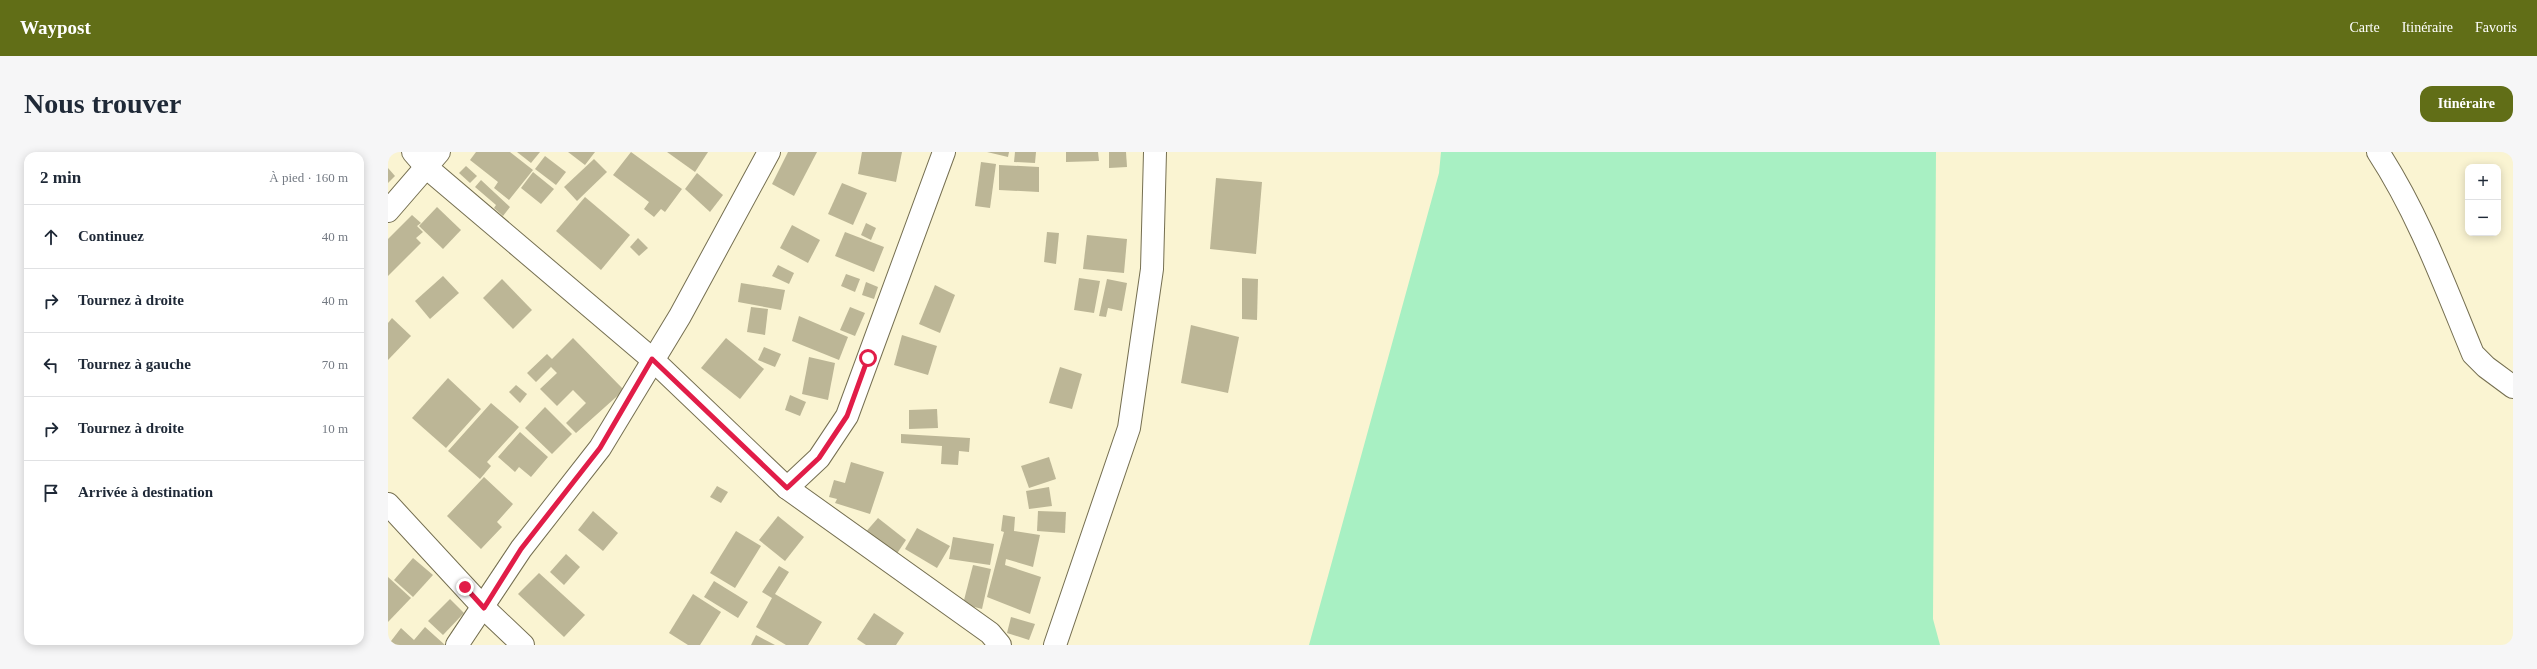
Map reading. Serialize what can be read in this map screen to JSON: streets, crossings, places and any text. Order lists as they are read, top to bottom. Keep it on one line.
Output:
{"page":{"header":"Waypost","nav":["Carte","Itinéraire","Favoris"],"buttons":"Itinéraire","title":"Nous trouver","heading":["2 min","À pied · 160 m"],"map_buttons":["+","−"],"list":[["Continuez","40 m"],["Tournez à droite","40 m"],["Tournez à gauche","70 m"],["Tournez à droite","10 m"],"Arrivée à destination"]}}
